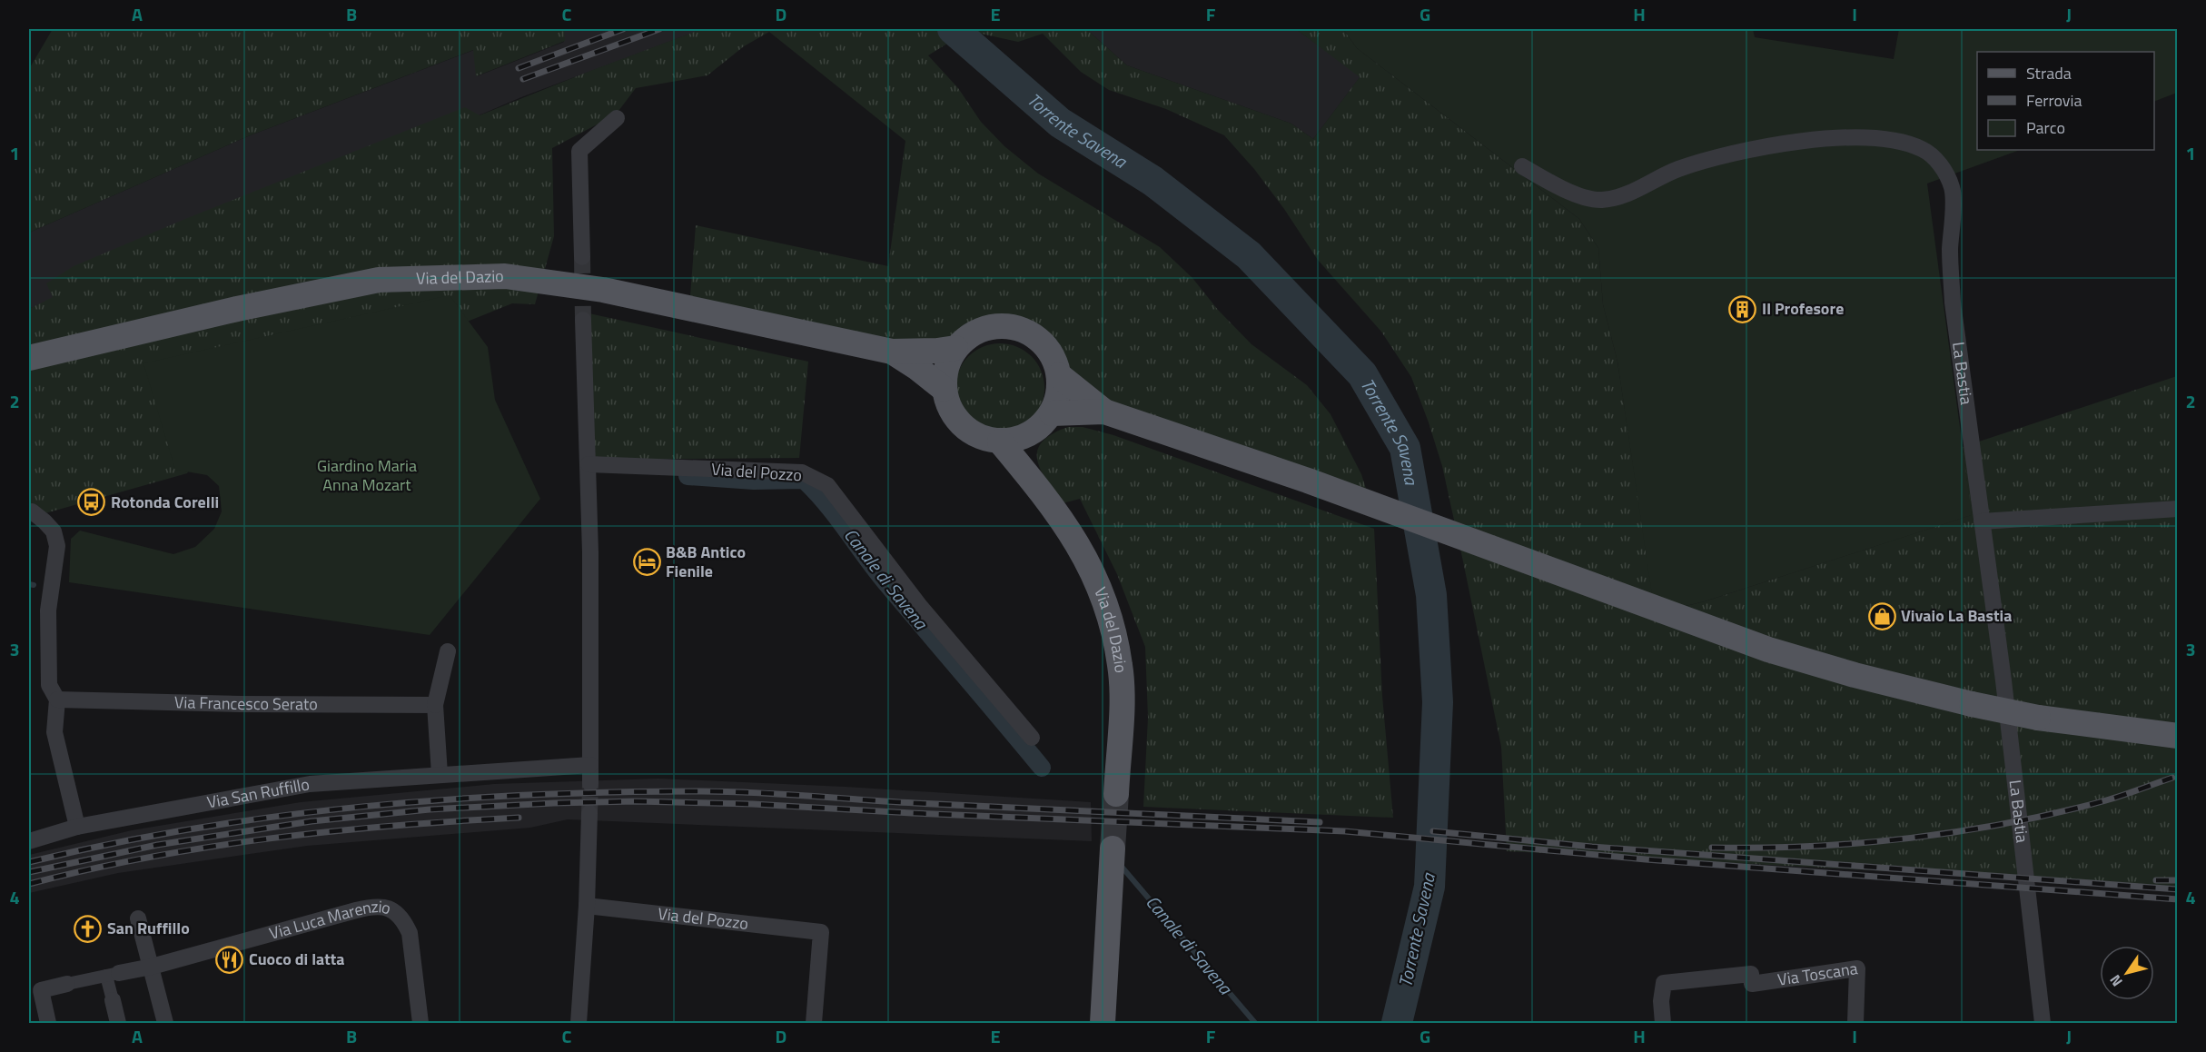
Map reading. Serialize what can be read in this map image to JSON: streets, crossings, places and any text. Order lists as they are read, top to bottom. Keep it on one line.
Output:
{"streets":{"main road":["Via del Dazio"],"street":["La Bastia","Via del Pozzo","Via Francesco Serato","Via San Ruffillo","Via Luca Marenzio","Via Toscana"]},"water":["Torrente Savena","Canale di Savena"],"parks":["Giardino Maria Anna Mozart"],"places":{"building":["Il Profesore"],"bus stop":["Rotonda Corelli"],"hotel":["B&B Antico Fienile"],"shop":["Vivaio La Bastia"],"church":["San Ruffillo"],"restaurant":["Cuoco di latta"]},"legend":["Strada","Ferrovia","Parco"],"north":"bottom left","grid":{"columns":["A","B","C","D","E","F","G","H","I","J"],"rows":["1","2","3","4"]}}
